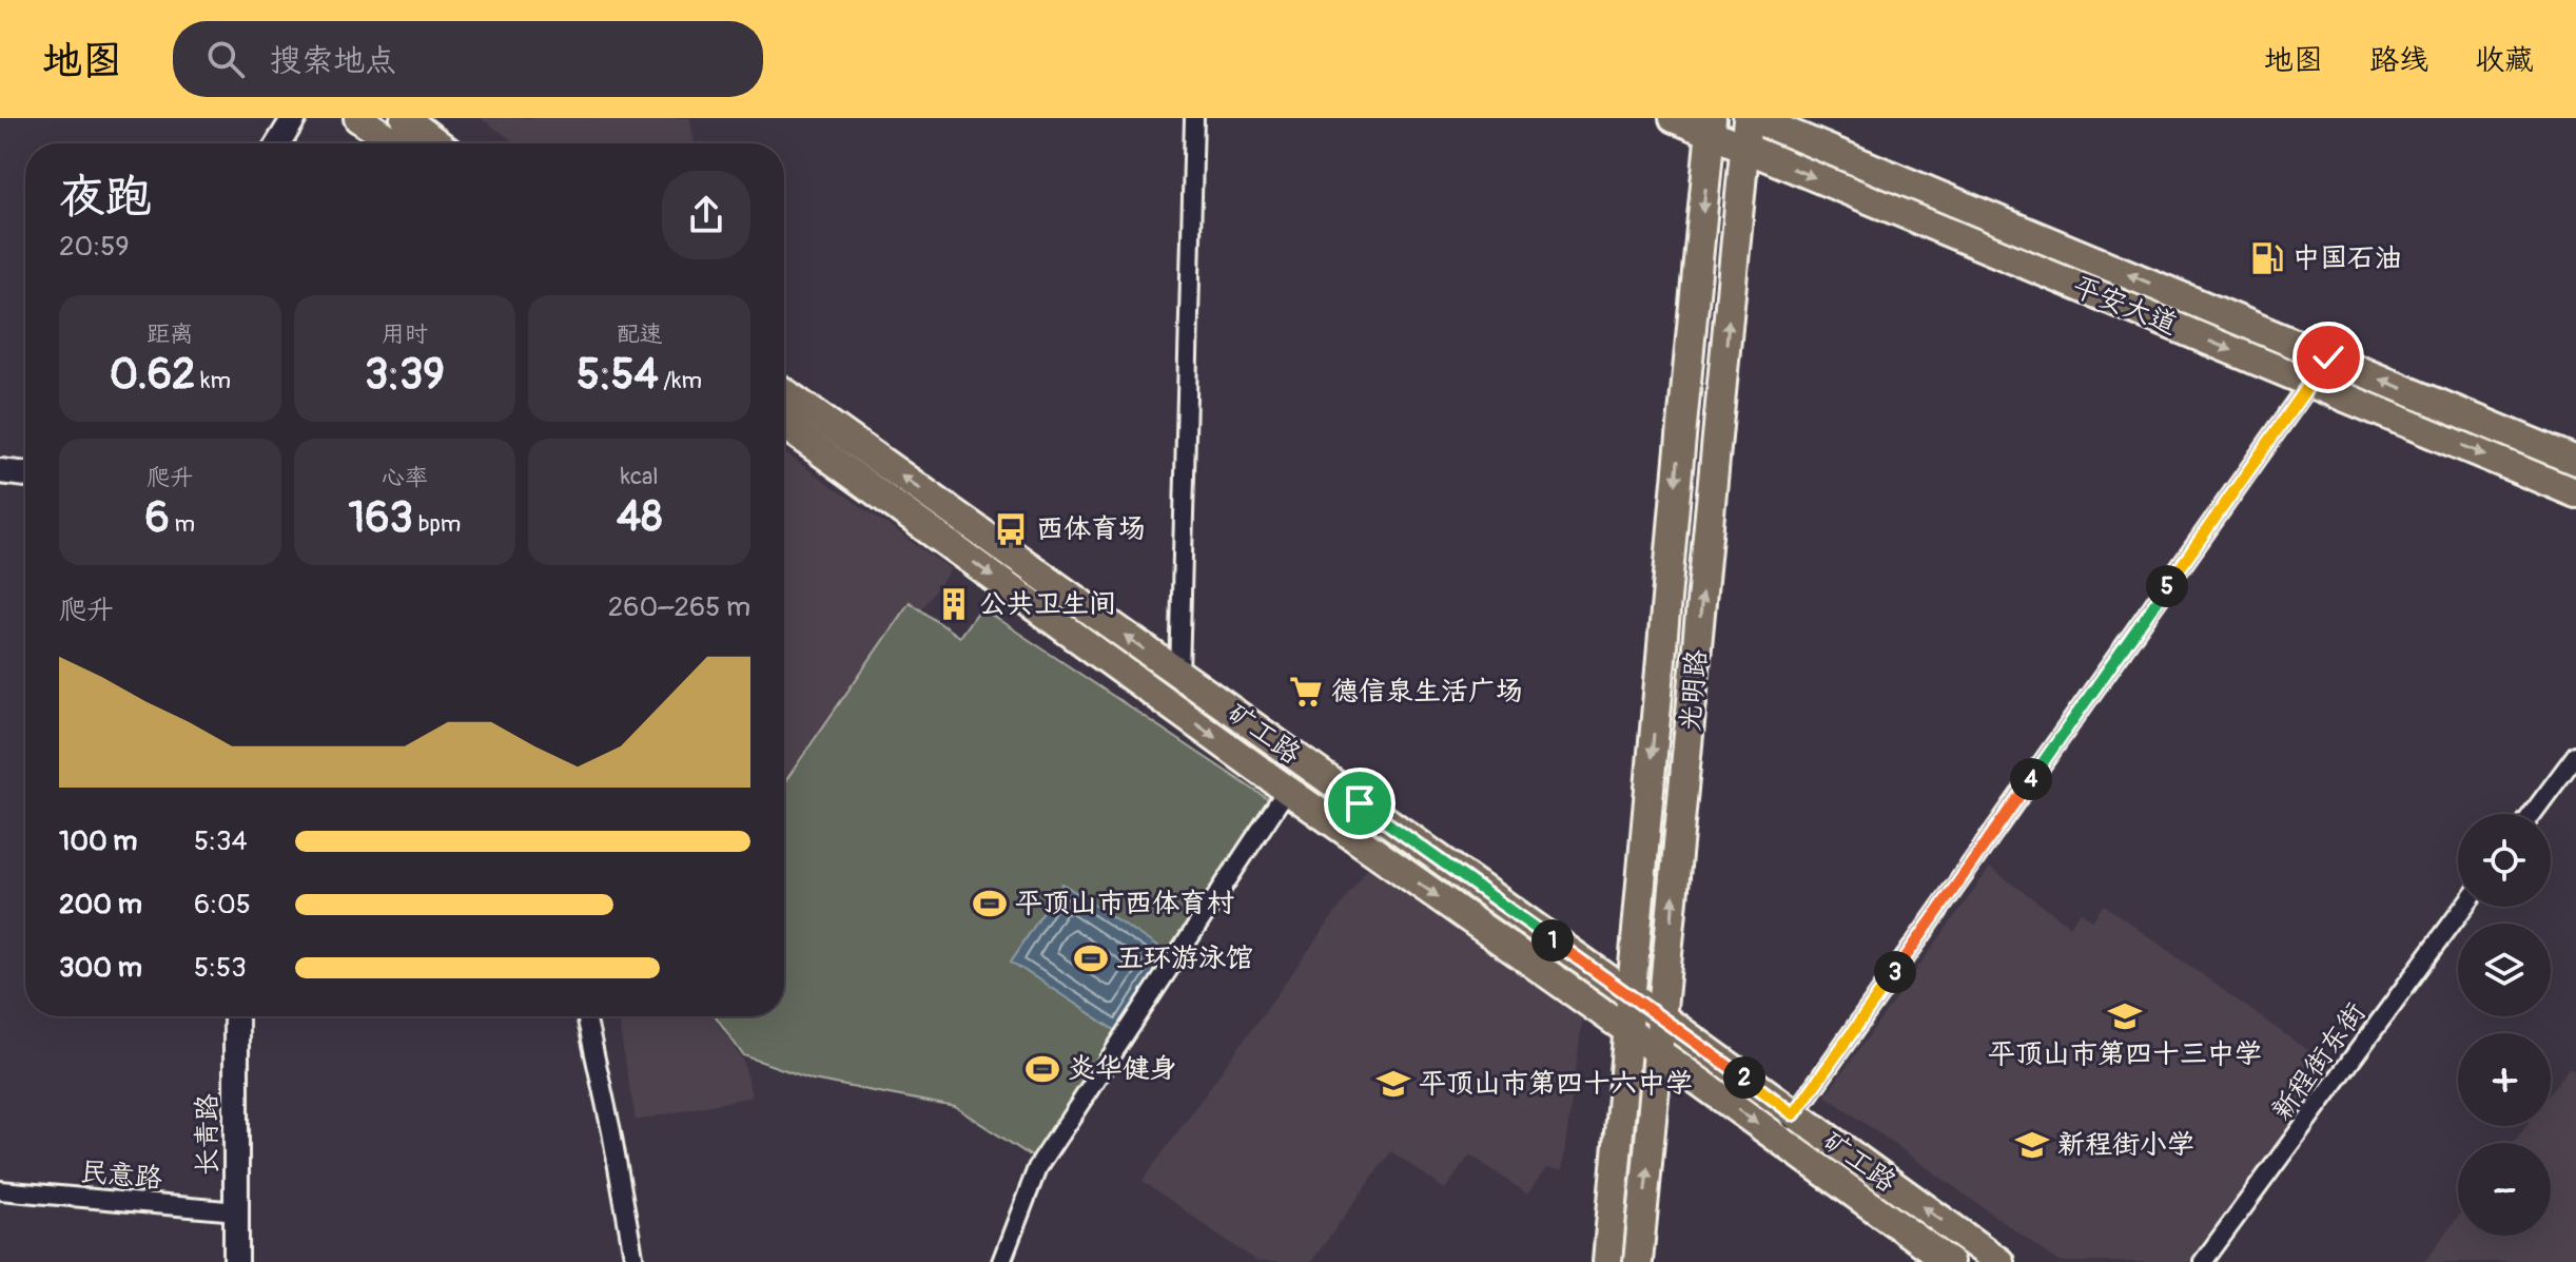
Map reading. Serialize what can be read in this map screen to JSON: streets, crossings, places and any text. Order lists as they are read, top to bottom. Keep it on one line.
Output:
{"streets":{"main road":["平安大道","光明路","矿工路"],"street":["新程街东街","长青路","民意路"]},"crossings":[["平安大道","光明路"],["光明路","矿工路"],["长青路","民意路"]],"places":{"fuel station":["中国石油"],"bus stop":["西体育场"],"building":["公共卫生间"],"supermarket":["德信泉生活广场"],"sports":["平顶山市西体育村","五环游泳馆","炎华健身"],"school or university":["平顶山市第四十三中学","平顶山市第四十六中学","新程街小学"]},"page":{"header":"地图","search":"搜索地点","nav":["地图","路线","收藏"],"heading":["夜跑","20:59"],"stats":[["距离","0.62 km"],["用时","3:39"],["配速","5:54 /km"],["爬升","6 m"],["心率","163 bpm"],["kcal","48"]],"pins":["5","4","1","3","2"],"chart":["爬升","260–265 m"],"list":[{"name":"100 m","note":"5:34"},{"name":"200 m","note":"6:05"},{"name":"300 m","note":"5:53"}],"map_buttons":["+","−"]}}
